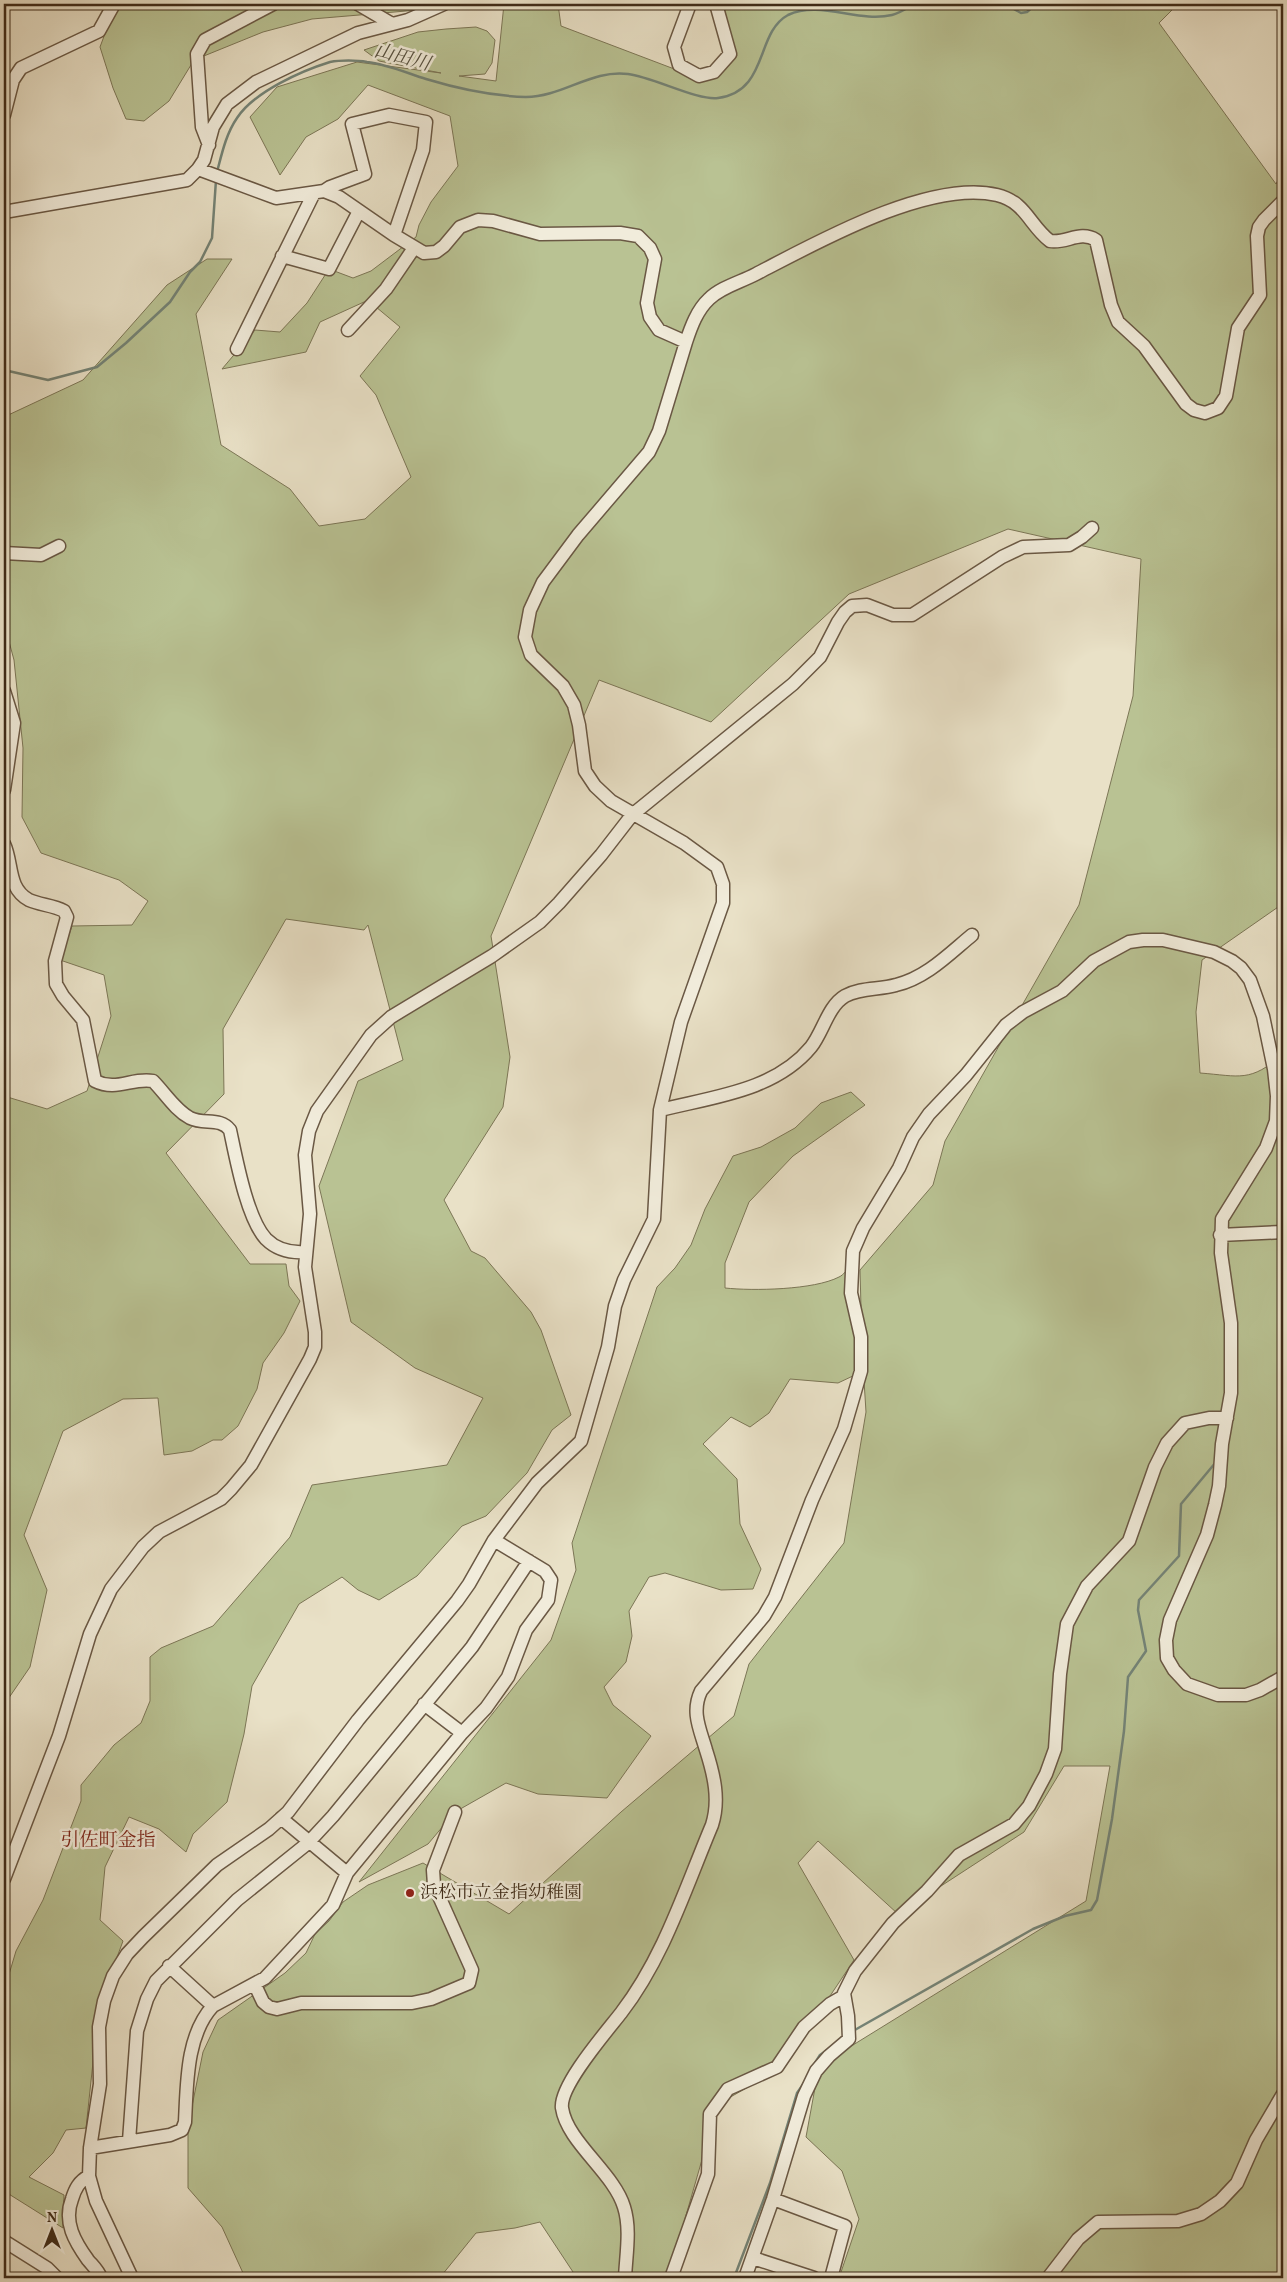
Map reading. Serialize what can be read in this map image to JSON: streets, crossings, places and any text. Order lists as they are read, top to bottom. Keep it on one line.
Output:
{"districts":["引佐町金指"],"water":["山田川"],"places":["浜松市立金指幼稚園"],"north":"top"}
